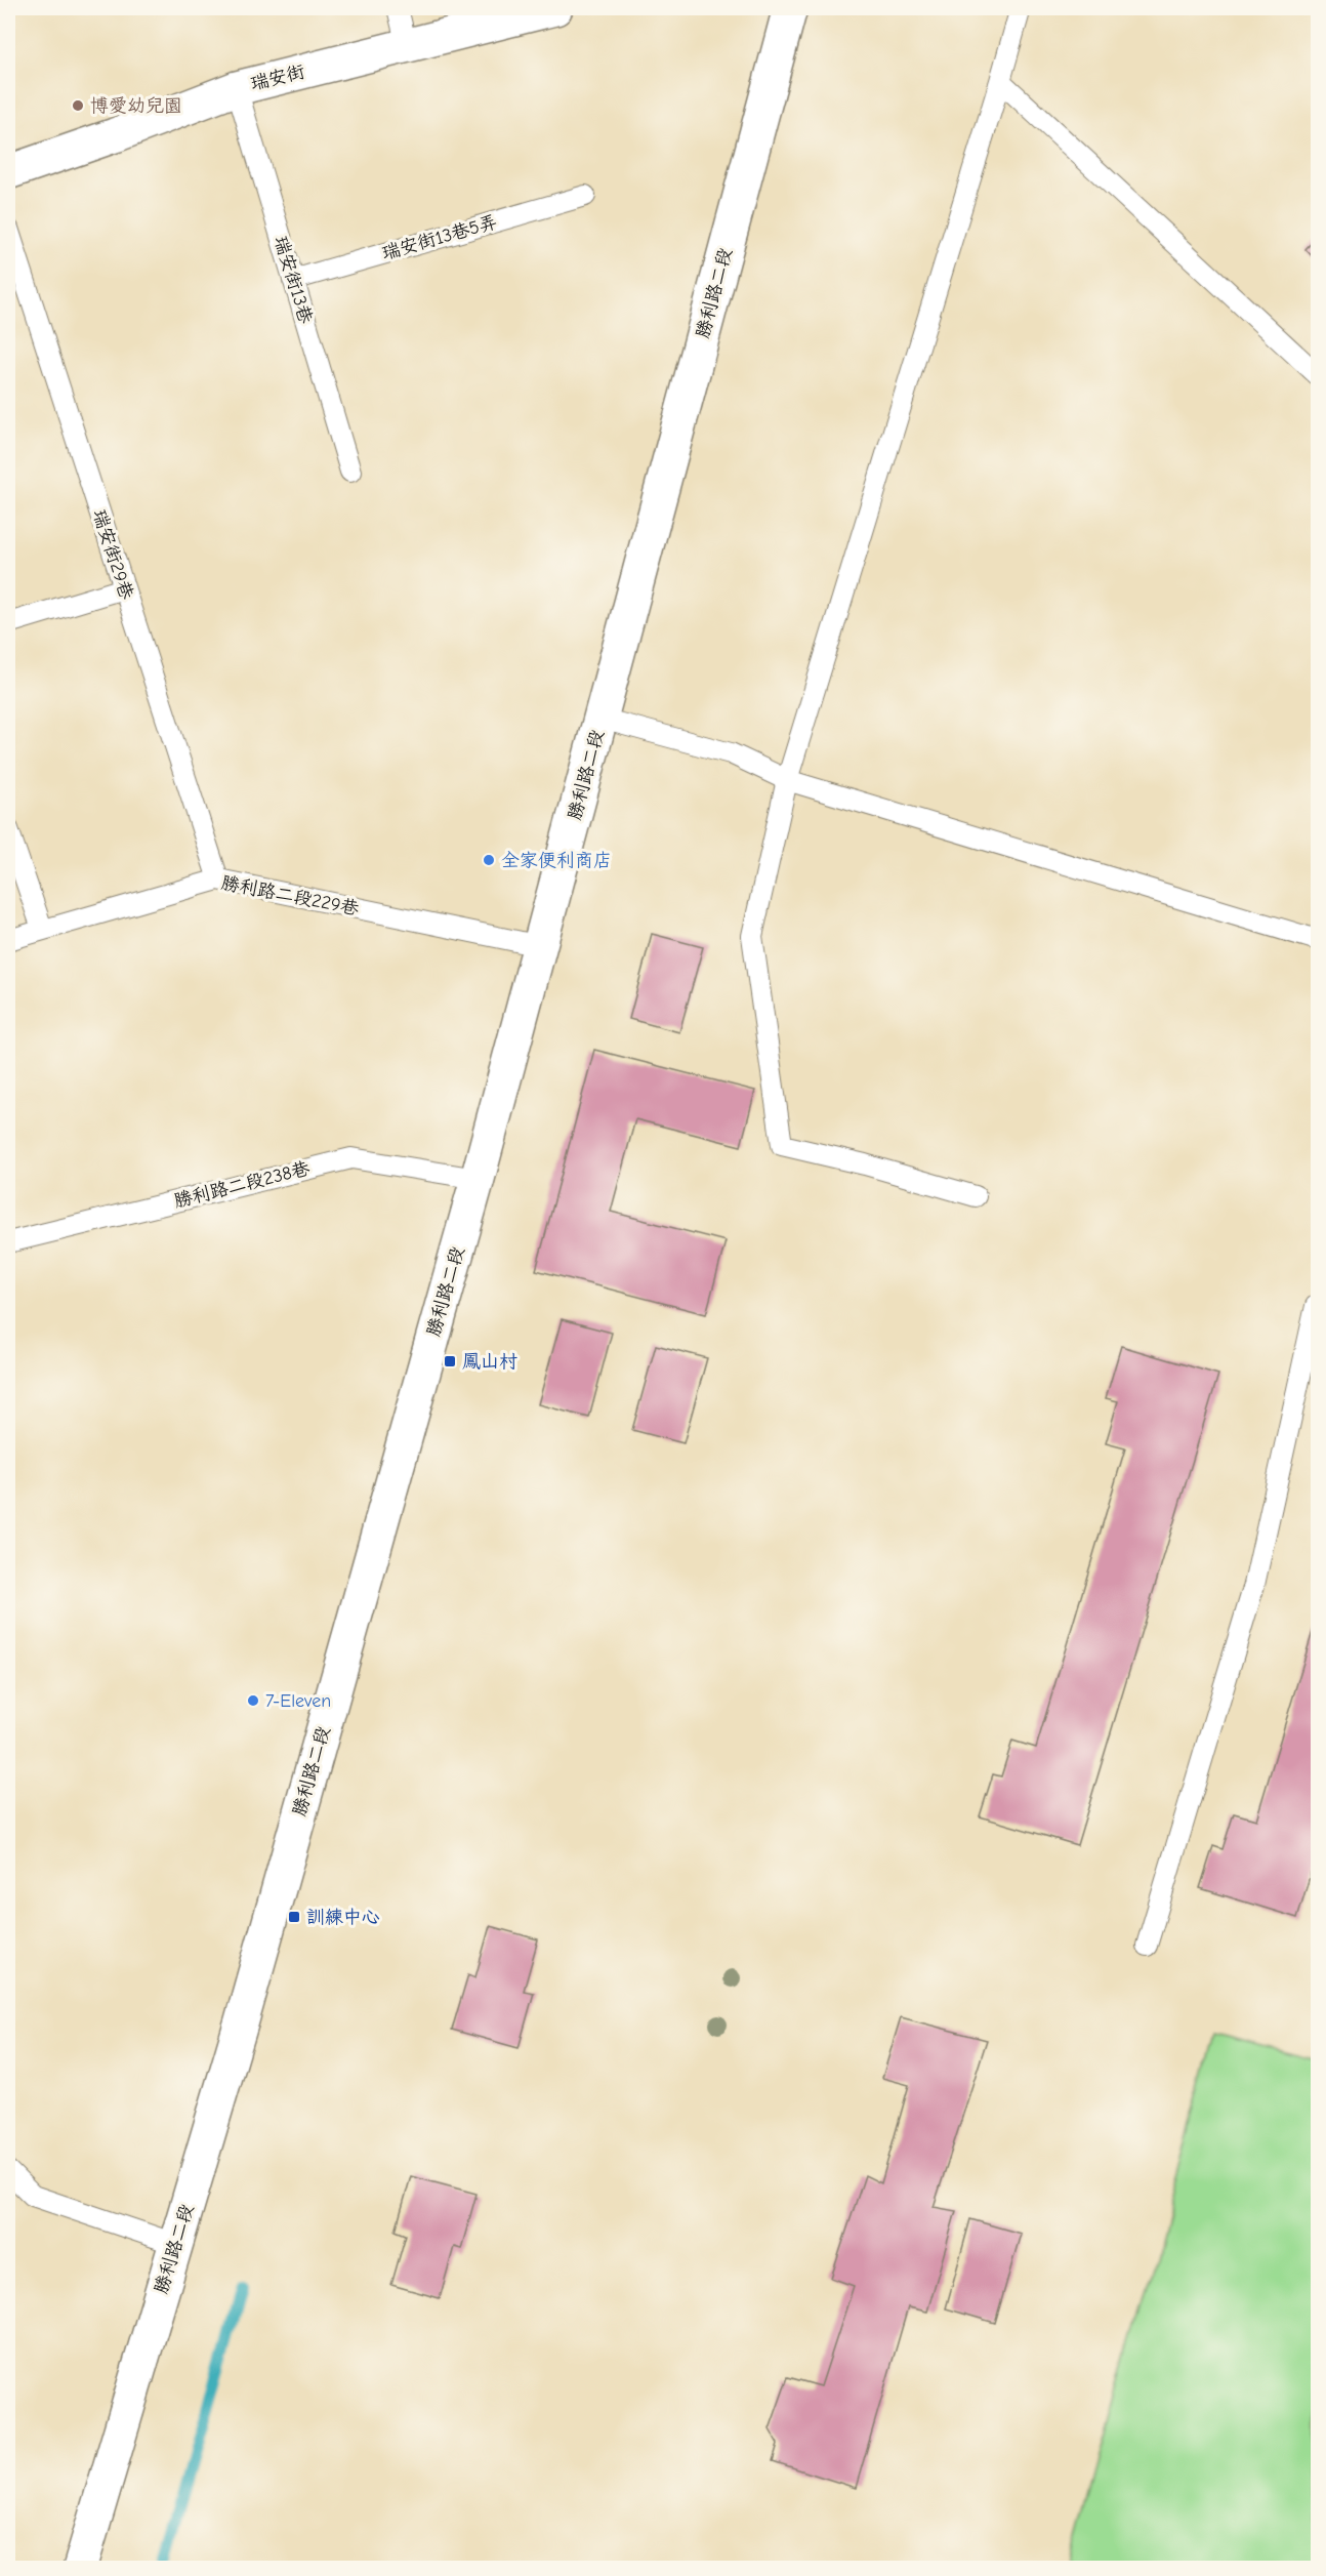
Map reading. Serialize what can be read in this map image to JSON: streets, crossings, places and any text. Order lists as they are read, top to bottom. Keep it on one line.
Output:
{"streets":{"main road":["瑞安街","勝利路二段"],"lane":["瑞安街13巷5弄","瑞安街13巷","瑞安街29巷","勝利路二段229巷","勝利路二段238巷"]},"crossings":[["瑞安街","瑞安街13巷"],["瑞安街13巷5弄","瑞安街13巷"],["勝利路二段","勝利路二段229巷"],["勝利路二段","勝利路二段238巷"],["瑞安街29巷","勝利路二段229巷"]],"places":{"other":["博愛幼兒園","全家便利商店","7-Eleven"],"transit":["鳳山村","訓練中心"]}}
